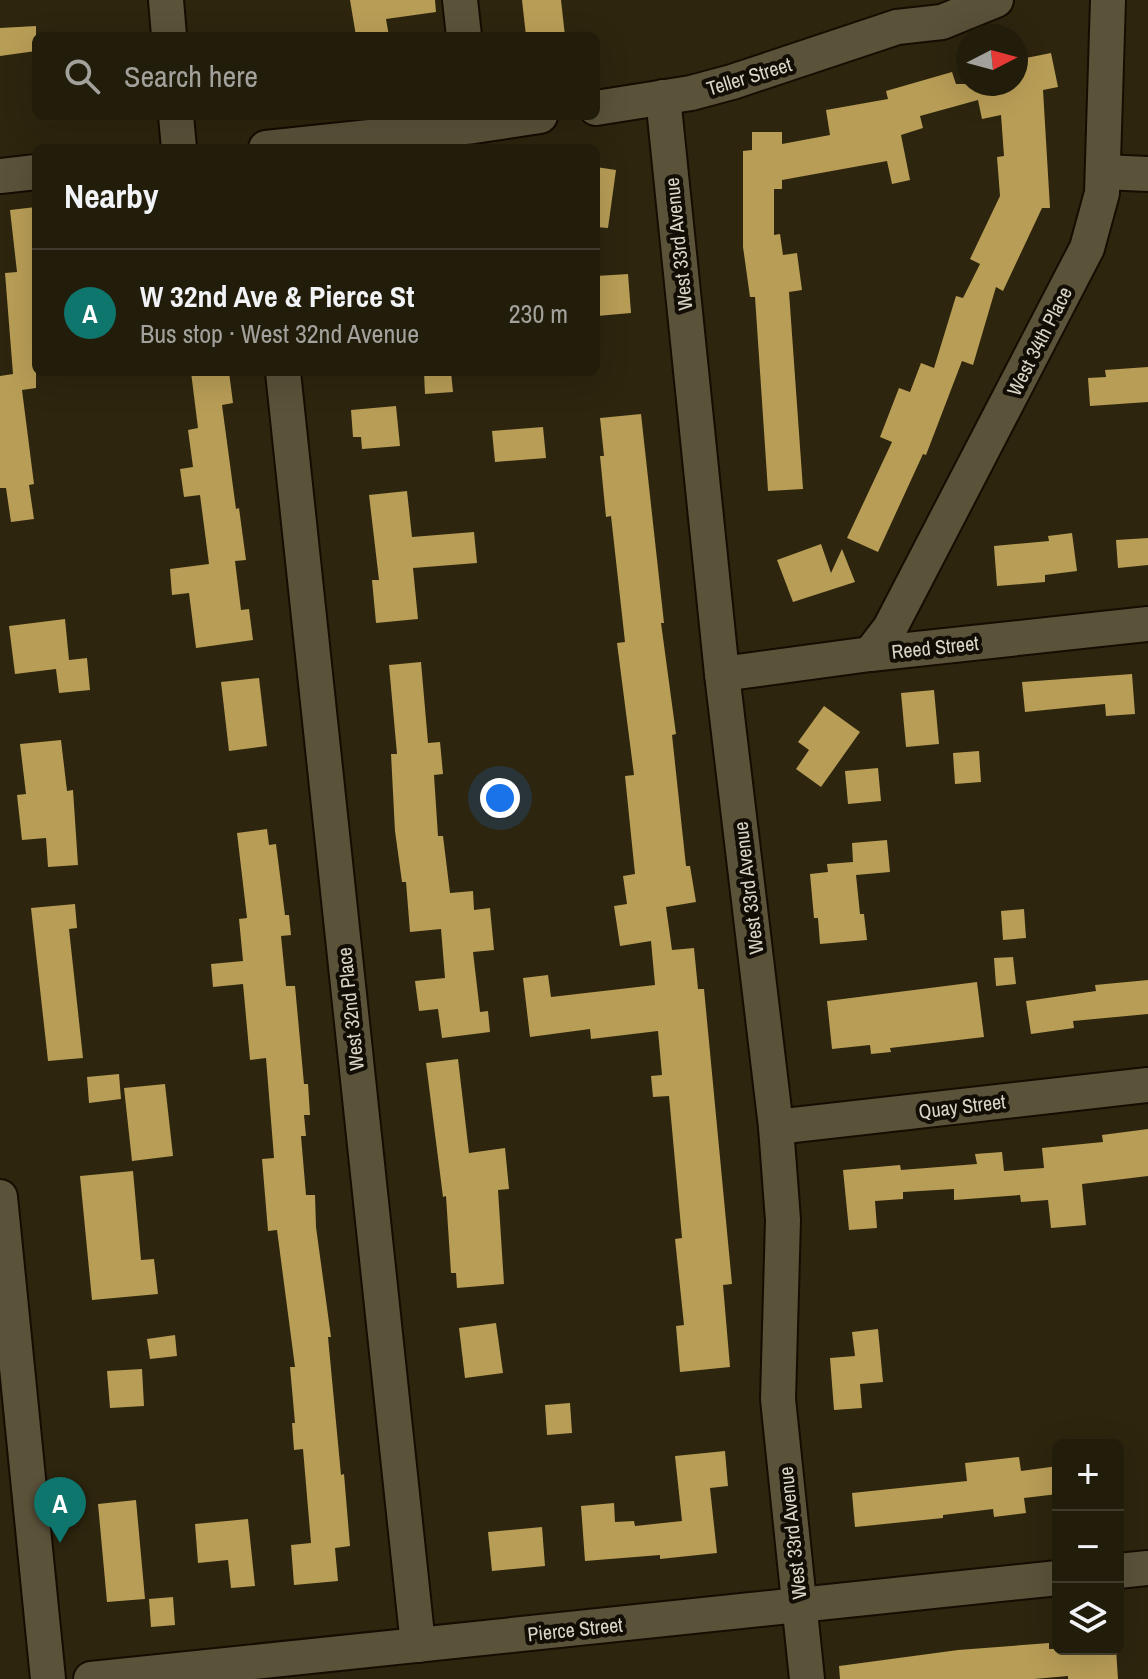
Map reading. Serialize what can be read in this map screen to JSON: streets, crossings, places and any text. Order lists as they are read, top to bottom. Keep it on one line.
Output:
{"streets":{"street":["Teller Street","West 33rd Avenue","West 34th Place","Reed Street","West 32nd Place","Quay Street","Pierce Street"]},"crossings":[["Teller Street","West 33rd Avenue"],["West 33rd Avenue","Reed Street"],["West 33rd Avenue","Quay Street"],["West 33rd Avenue","Pierce Street"],["West 34th Place","Reed Street"],["West 32nd Place","Pierce Street"]],"north":"right","page":{"search":"Search here","heading":"Nearby","list":[{"mark":"A","name":"W 32nd Ave & Pierce St","note":"Bus stop · West 32nd Avenue","value":"230 m"}],"map_buttons":["+","−"],"pins":"A"}}
